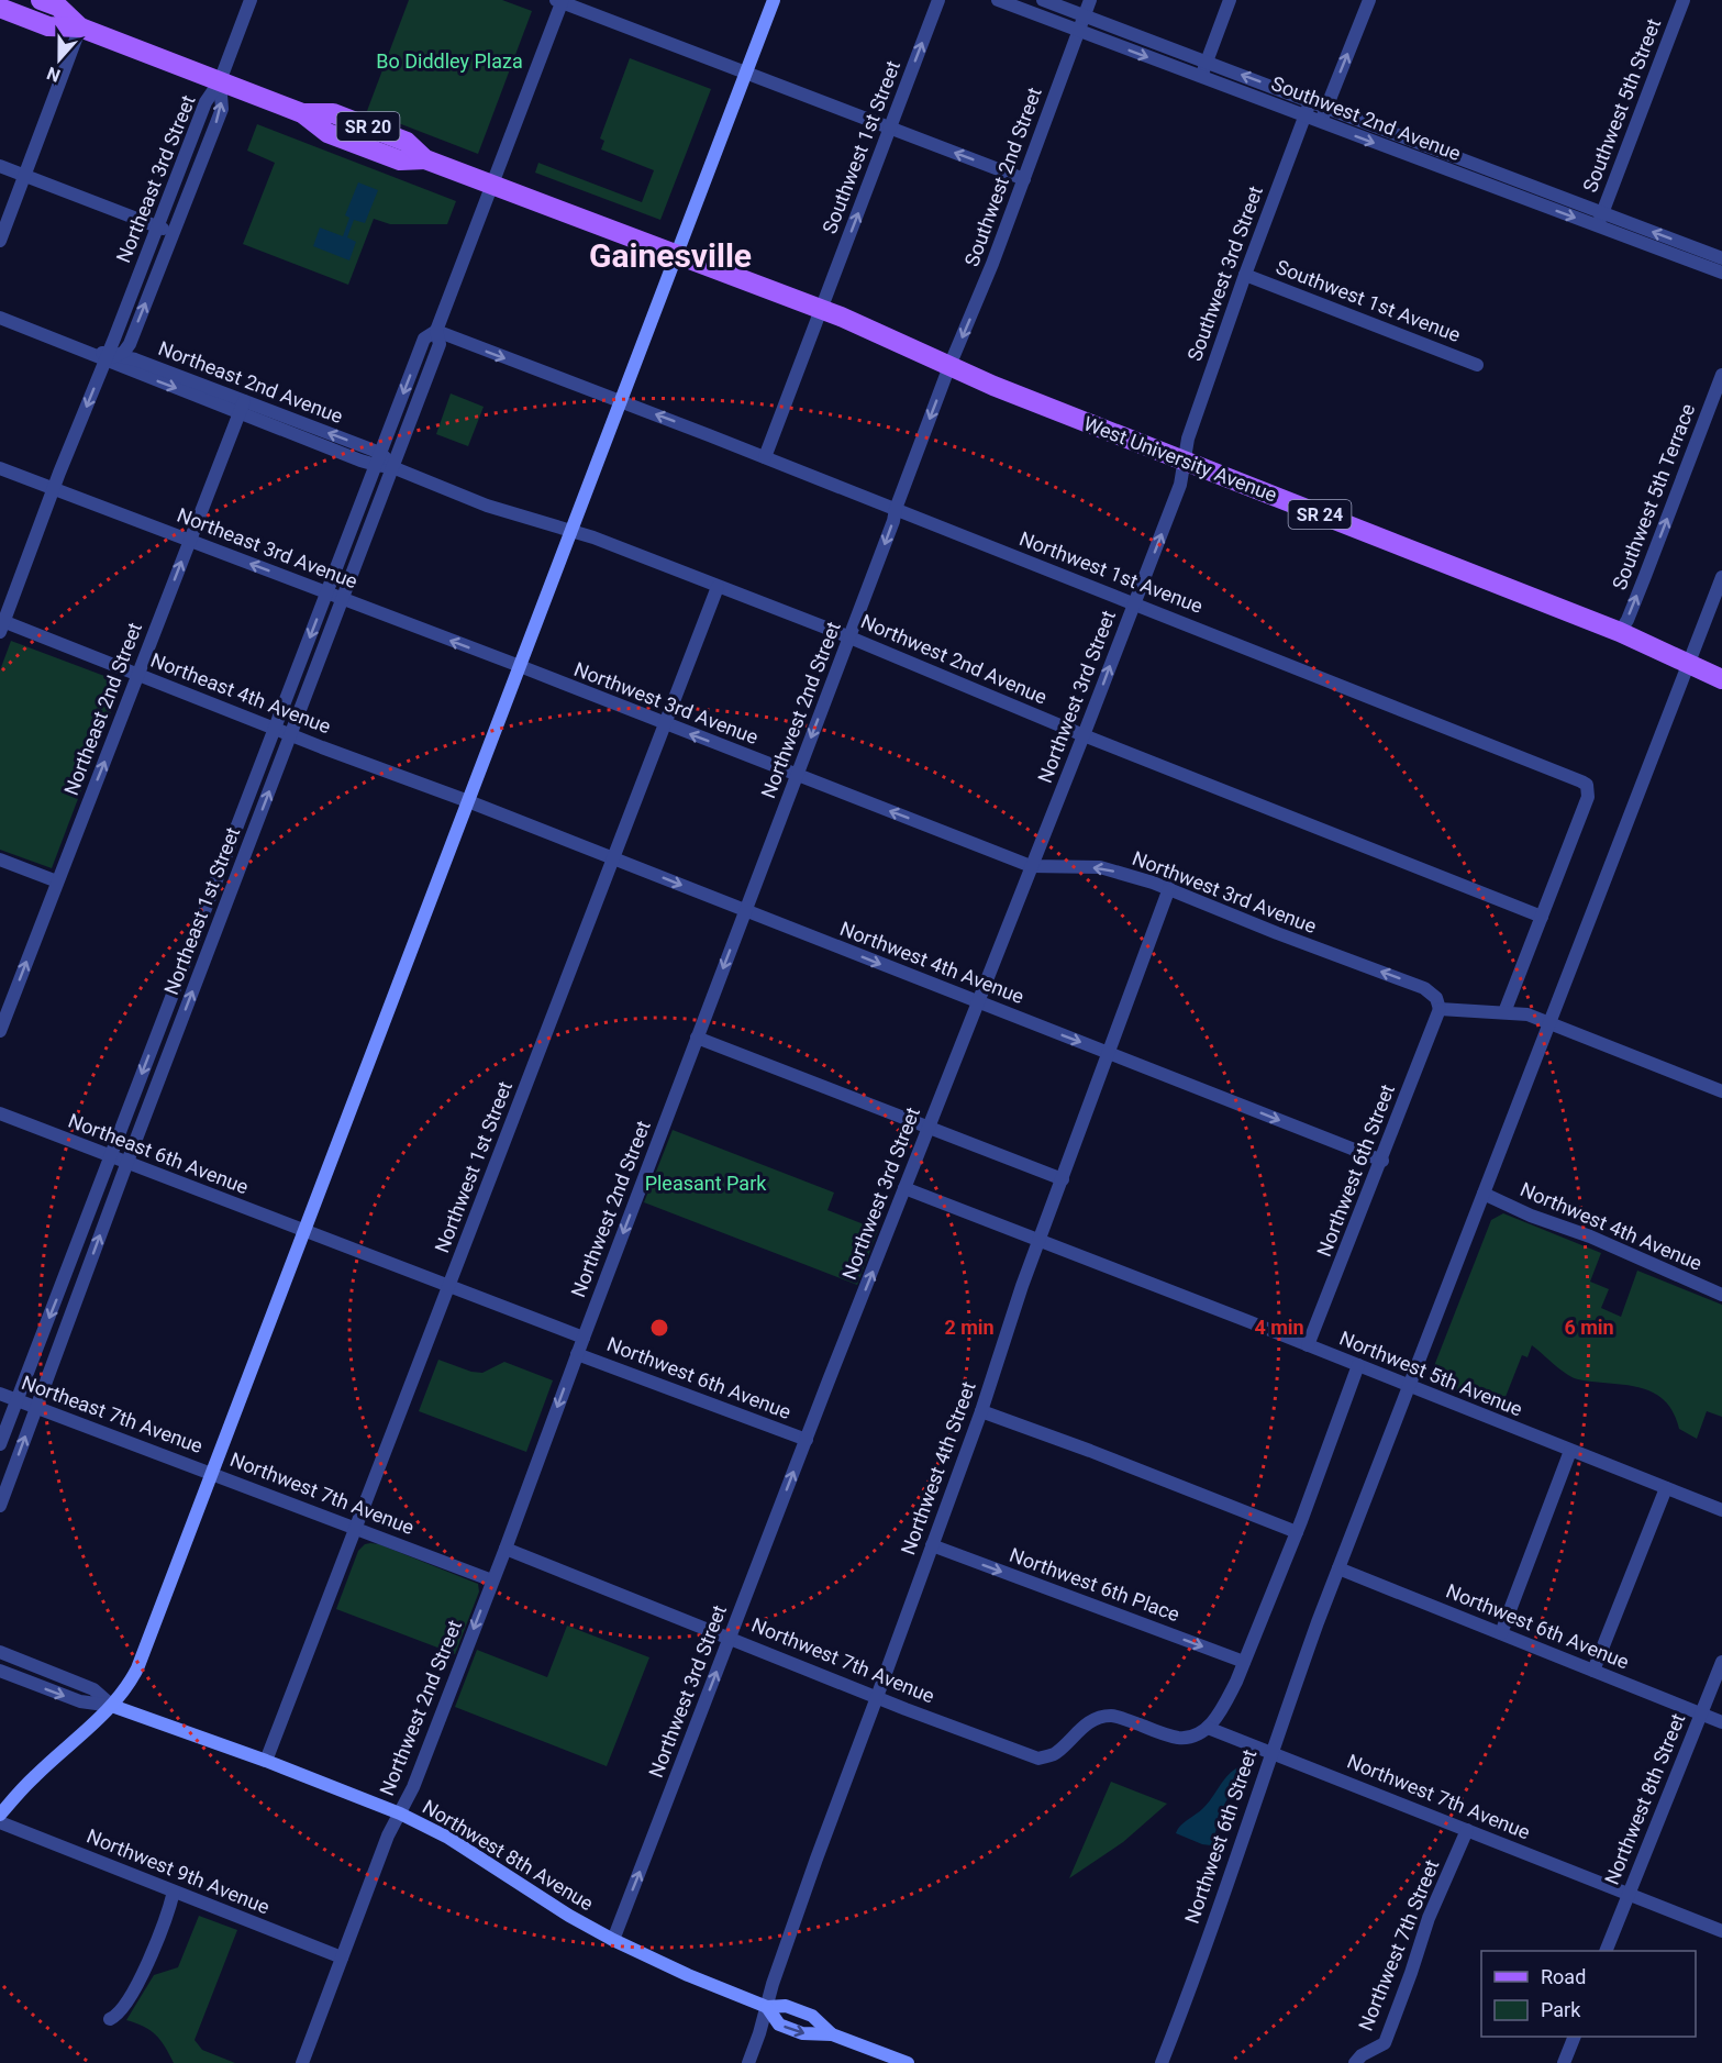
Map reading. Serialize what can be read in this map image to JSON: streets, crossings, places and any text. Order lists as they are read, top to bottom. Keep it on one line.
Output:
{"streets":{"main road":["SR 20","West University Avenue","SR 24","Northwest 8th Avenue"],"street":["Southwest 5th Street","Southwest 2nd Avenue","Southwest 1st Street","Southwest 2nd Street","Northeast 3rd Street","Southwest 3rd Street","Southwest 1st Avenue","Northeast 2nd Avenue","Southwest 5th Terrace","Northeast 3rd Avenue","Northwest 1st Avenue","Northwest 2nd Avenue","Northeast 4th Avenue","Northwest 3rd Street","Northwest 3rd Avenue","Northeast 2nd Street","Northwest 2nd Street","Northeast 1st Street","Northwest 4th Avenue","Northeast 6th Avenue","Northwest 1st Street","Northwest 6th Street","Northwest 5th Avenue","Northwest 6th Avenue","Northeast 7th Avenue","Northwest 4th Street","Northwest 7th Avenue","Northwest 6th Place","Northwest 8th Street","Northwest 9th Avenue","Northwest 7th Street"]},"crossings":[["Southwest 5th Street","Southwest 2nd Avenue"],["Southwest 2nd Avenue","Southwest 2nd Street"],["Southwest 2nd Avenue","Southwest 3rd Street"],["SR 20","Northeast 3rd Street"],["SR 20","West University Avenue"],["SR 20","Northeast 1st Street"],["Southwest 1st Street","West University Avenue"],["Southwest 2nd Street","West University Avenue"],["Southwest 2nd Street","Northwest 2nd Street"],["Northeast 3rd Street","Northeast 2nd Avenue"],["Northeast 3rd Street","Northeast 3rd Avenue"],["Northeast 3rd Street","Northeast 4th Avenue"],["Southwest 3rd Street","Southwest 1st Avenue"],["Southwest 3rd Street","West University Avenue"],["Southwest 3rd Street","Northwest 3rd Street"],["Northeast 2nd Avenue","Northwest 2nd Avenue"],["Northeast 2nd Avenue","Northeast 2nd Street"],["Northeast 2nd Avenue","Northeast 1st Street"],["West University Avenue","Southwest 5th Terrace"],["West University Avenue","Northwest 3rd Street"],["West University Avenue","Northwest 2nd Street"],["West University Avenue","Northwest 6th Street"],["Northeast 3rd Avenue","Northwest 3rd Avenue"],["Northeast 3rd Avenue","Northeast 2nd Street"],["Northeast 3rd Avenue","Northeast 1st Street"],["Northwest 1st Avenue","Northwest 2nd Avenue"],["Northwest 1st Avenue","Northwest 3rd Street"],["Northwest 1st Avenue","Northwest 2nd Street"],["Northwest 1st Avenue","Northeast 1st Street"],["Northwest 2nd Avenue","Northwest 3rd Street"],["Northwest 2nd Avenue","Northwest 2nd Street"],["Northwest 2nd Avenue","Northwest 1st Street"],["Northeast 4th Avenue","Northeast 2nd Street"],["Northeast 4th Avenue","Northeast 1st Street"],["Northeast 4th Avenue","Northwest 4th Avenue"],["Northwest 3rd Street","Northwest 3rd Avenue"],["Northwest 3rd Street","Northwest 4th Avenue"],["Northwest 3rd Street","Northwest 5th Avenue"],["Northwest 3rd Street","Northwest 6th Avenue"],["Northwest 3rd Street","Northwest 7th Avenue"],["Northwest 3rd Street","Northwest 8th Avenue"],["Northwest 3rd Avenue","Northwest 2nd Street"],["Northwest 3rd Avenue","Northwest 1st Street"],["Northwest 3rd Avenue","Northwest 6th Street"],["Northwest 3rd Avenue","Northwest 4th Street"],["Northwest 2nd Street","Northwest 4th Avenue"],["Northwest 2nd Street","Northwest 6th Avenue"],["Northwest 2nd Street","Northwest 7th Avenue"],["Northwest 2nd Street","Northwest 8th Avenue"],["Northwest 2nd Street","Northwest 9th Avenue"],["Northeast 1st Street","Northeast 6th Avenue"],["Northeast 1st Street","Northeast 7th Avenue"],["Northwest 4th Avenue","Northwest 1st Street"],["Northwest 4th Avenue","Northwest 6th Street"],["Northwest 4th Avenue","Northwest 4th Street"],["Northeast 6th Avenue","Northwest 6th Avenue"],["Northwest 1st Street","Northwest 6th Avenue"],["Northwest 1st Street","Northwest 7th Avenue"],["Northwest 1st Street","Northwest 8th Avenue"],["Northwest 6th Street","Northwest 5th Avenue"],["Northwest 6th Street","Northwest 6th Avenue"],["Northwest 6th Street","Northwest 7th Avenue"],["Northwest 5th Avenue","Northwest 4th Street"],["Northwest 6th Avenue","Northwest 8th Street"],["Northeast 7th Avenue","Northwest 7th Avenue"],["Northwest 4th Street","Northwest 7th Avenue"],["Northwest 4th Street","Northwest 6th Place"],["Northwest 4th Street","Northwest 8th Avenue"],["Northwest 7th Avenue","Northwest 8th Street"],["Northwest 7th Avenue","Northwest 7th Street"]],"one_way":["Southwest 1st Street","Southwest 2nd Street","Southwest 5th Terrace","Northeast 3rd Avenue","Northwest 3rd Street","Northwest 3rd Avenue","Northeast 2nd Street","Northwest 2nd Street","Northwest 4th Avenue","Northwest 6th Place"],"districts":["Gainesville"],"parks":["Bo Diddley Plaza","Pleasant Park"],"legend":["Road","Park"],"north":"bottom","rings":["2 min","4 min","6 min"]}
